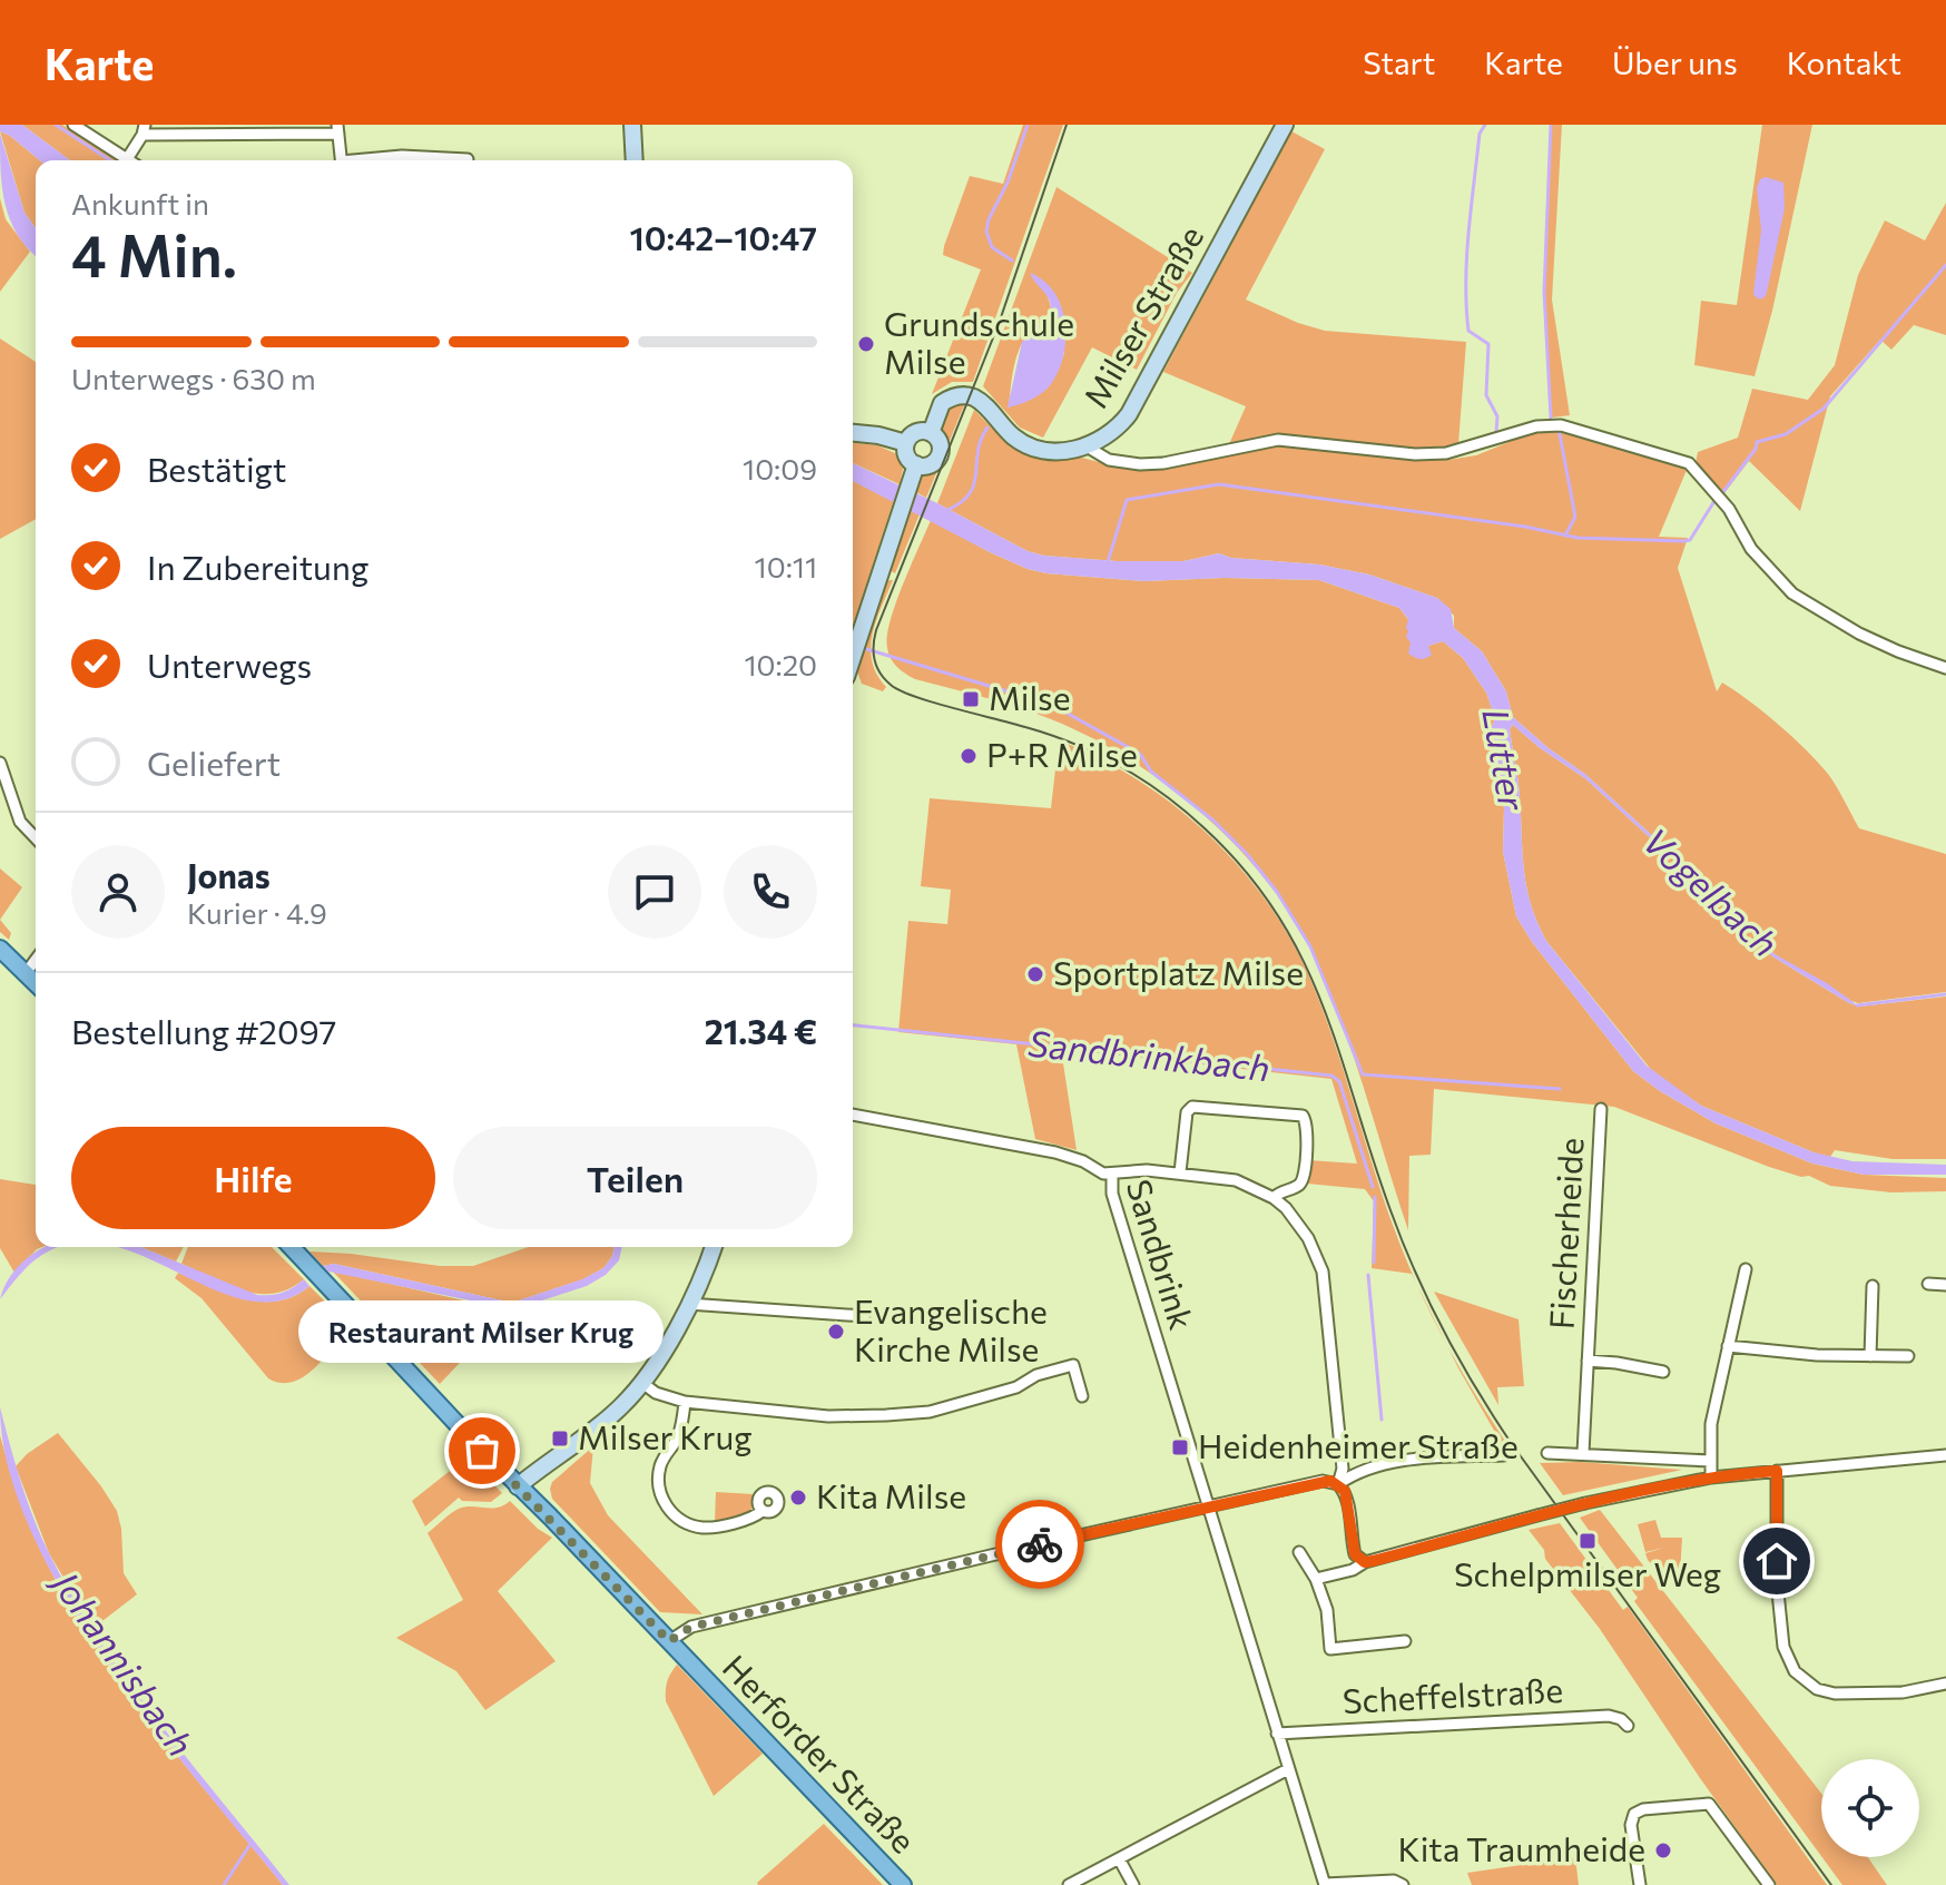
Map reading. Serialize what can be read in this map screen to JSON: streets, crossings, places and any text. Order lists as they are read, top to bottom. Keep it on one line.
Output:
{"streets":{"main road":["Milser Straße","Herforder Straße"],"street":["Fischerheide","Sandbrink","Scheffelstraße"]},"crossings":[["Sandbrink","Scheffelstraße"]],"water":["Lutter","Vogelbach","Sandbrinkbach","Johannisbach"],"places":{"other":["Grundschule Milse","P+R Milse","Sportplatz Milse","Evangelische Kirche Milse","Restaurant Milser Krug","Kita Milse","Kita Traumheide"],"transit":["Milse","Milser Krug","Heidenheimer Straße","Schelpmilser Weg"]},"page":{"header":"Karte","nav":["Start","Karte","Über uns","Kontakt"],"heading":["4 Min.","Ankunft in","10:42–10:47"],"panel":["Jonas","Kurier · 4.9","Bestellung #2097","21.34 €"],"bar":"Unterwegs · 630 m","list":[["Bestätigt","10:09"],["In Zubereitung","10:11"],["Unterwegs","10:20"],"Geliefert"],"buttons":["Hilfe","Teilen"],"bubble":"Restaurant Milser Krug"}}
